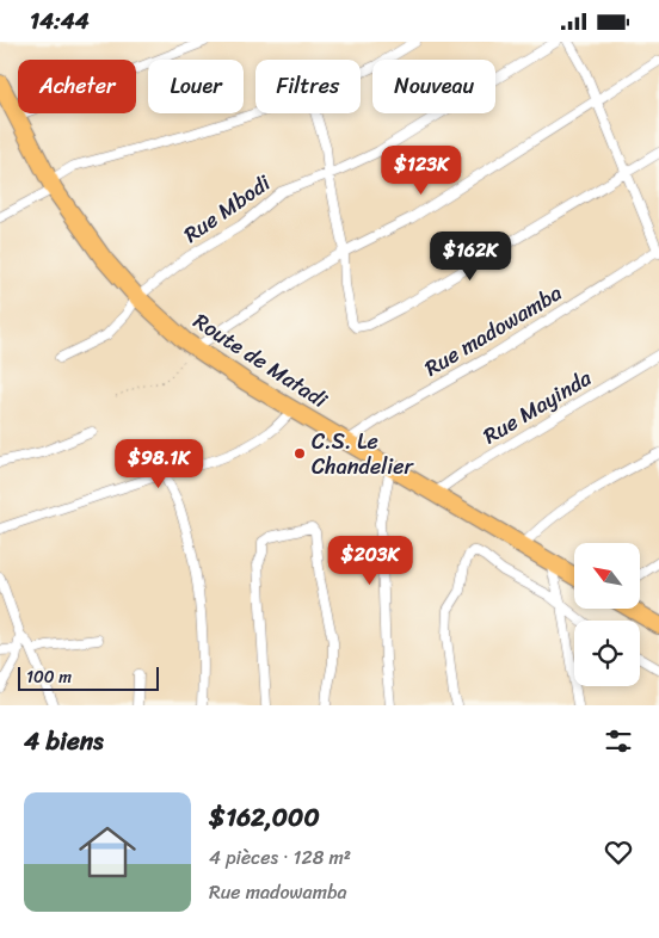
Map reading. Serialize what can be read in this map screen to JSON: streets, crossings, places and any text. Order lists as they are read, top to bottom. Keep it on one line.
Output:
{"streets":{"highway":["Route de Matadi"],"street":["Rue Mbodi","Rue madowamba","Rue Mayinda"]},"crossings":[["Rue Mbodi","Route de Matadi"],["Rue madowamba","Route de Matadi"],["Route de Matadi","Rue Mayinda"]],"places":["C.S. Le Chandelier"],"scale_bar":"100 m","north":"top left","page":{"status":"14:44","chip":["Acheter","Louer","Filtres","Nouveau"],"price":["$123K","$162K","$98.1K","$203K"],"scale":"100 m","heading":"4 biens","list":[{"name":"$162,000","note":"4 pièces · 128 m² · Rue madowamba"}]}}
